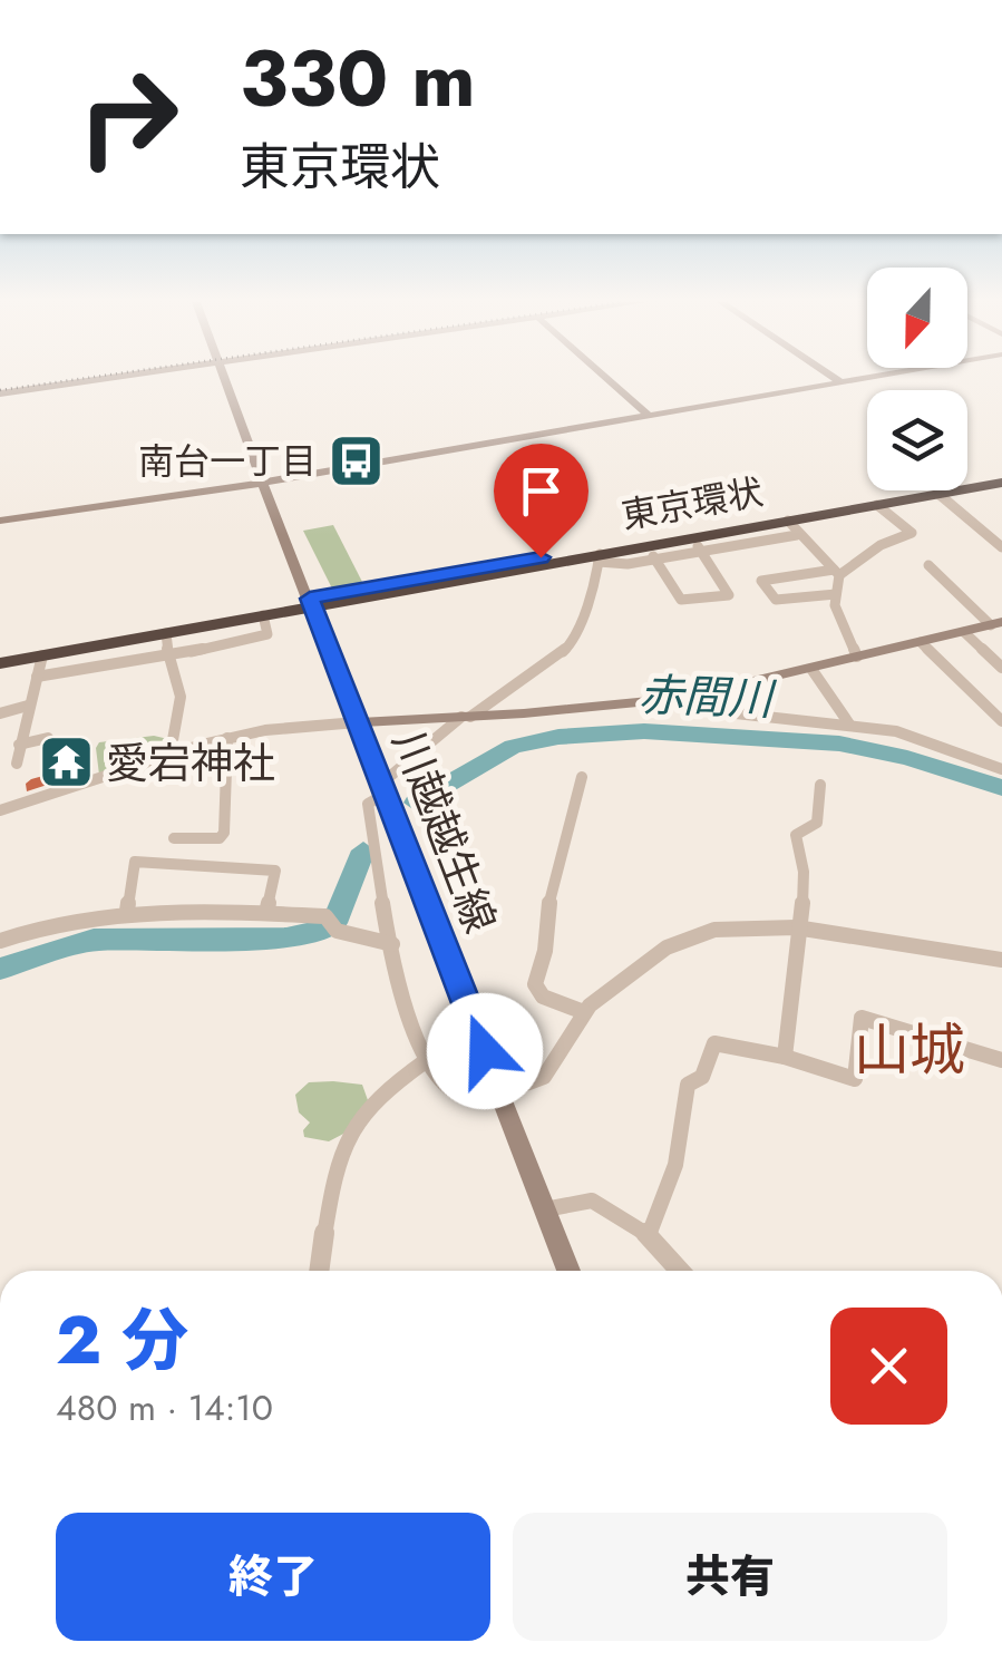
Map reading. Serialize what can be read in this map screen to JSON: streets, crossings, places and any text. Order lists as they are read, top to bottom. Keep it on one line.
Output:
{"streets":{"highway":["東京環状"],"street":["川越越生線"]},"crossings":[["東京環状","川越越生線"]],"districts":["山城"],"water":["赤間川"],"places":{"bus stop":["南台一丁目"],"temple":["愛宕神社"]},"north":"bottom","page":{"turn":["330 m","東京環状"],"heading":["2 分","480 m · 14:10"],"buttons":["終了","共有"]}}
